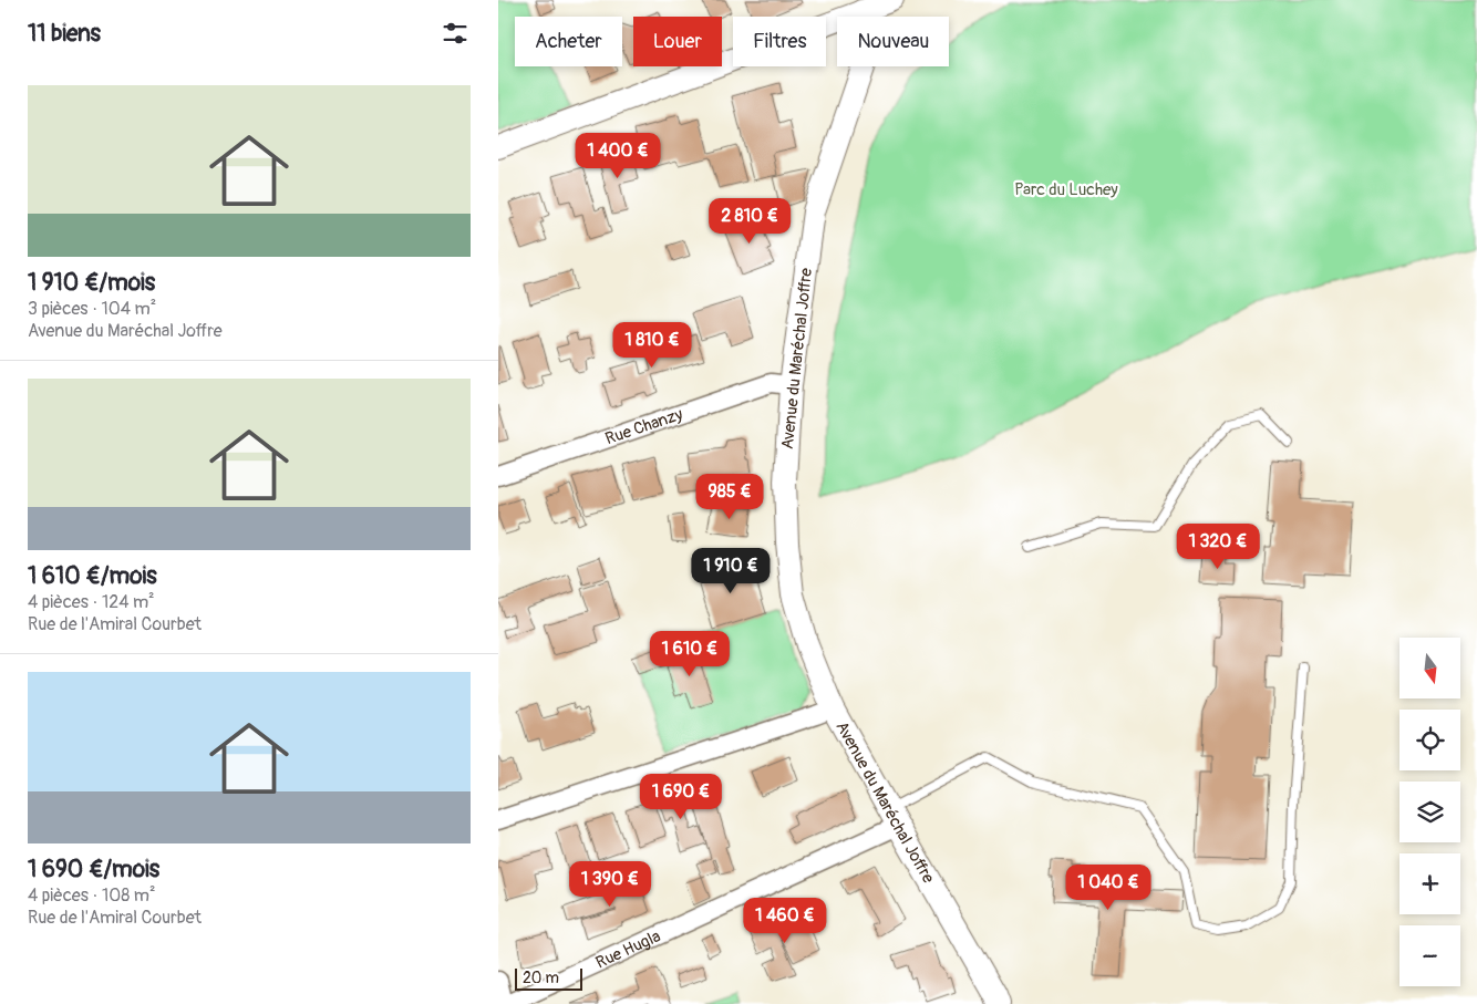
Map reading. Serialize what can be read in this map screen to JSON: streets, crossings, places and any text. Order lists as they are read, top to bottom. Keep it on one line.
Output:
{"streets":{"street":["Avenue du Maréchal Joffre","Rue Chanzy","Rue Hugla"]},"crossings":[["Avenue du Maréchal Joffre","Rue Chanzy"],["Avenue du Maréchal Joffre","Rue Hugla"]],"parks":["Parc du Luchey"],"scale_bar":"20 m","north":"bottom","page":{"heading":"11 biens","chip":["Acheter","Louer","Filtres","Nouveau"],"list":[{"name":"1 910 €/mois","note":"3 pièces · 104 m² · Avenue du Maréchal Joffre"},{"name":"1 610 €/mois","note":"4 pièces · 124 m² · Rue de l'Amiral Courbet"},{"name":"1 690 €/mois","note":"4 pièces · 108 m² · Rue de l'Amiral Courbet"}],"price":["1 400 €","2 810 €","1 810 €","985 €","1 320 €","1 910 €","1 610 €","1 690 €","1 390 €","1 040 €","1 460 €"],"map_buttons":["+","−"],"scale":"20 m"}}
